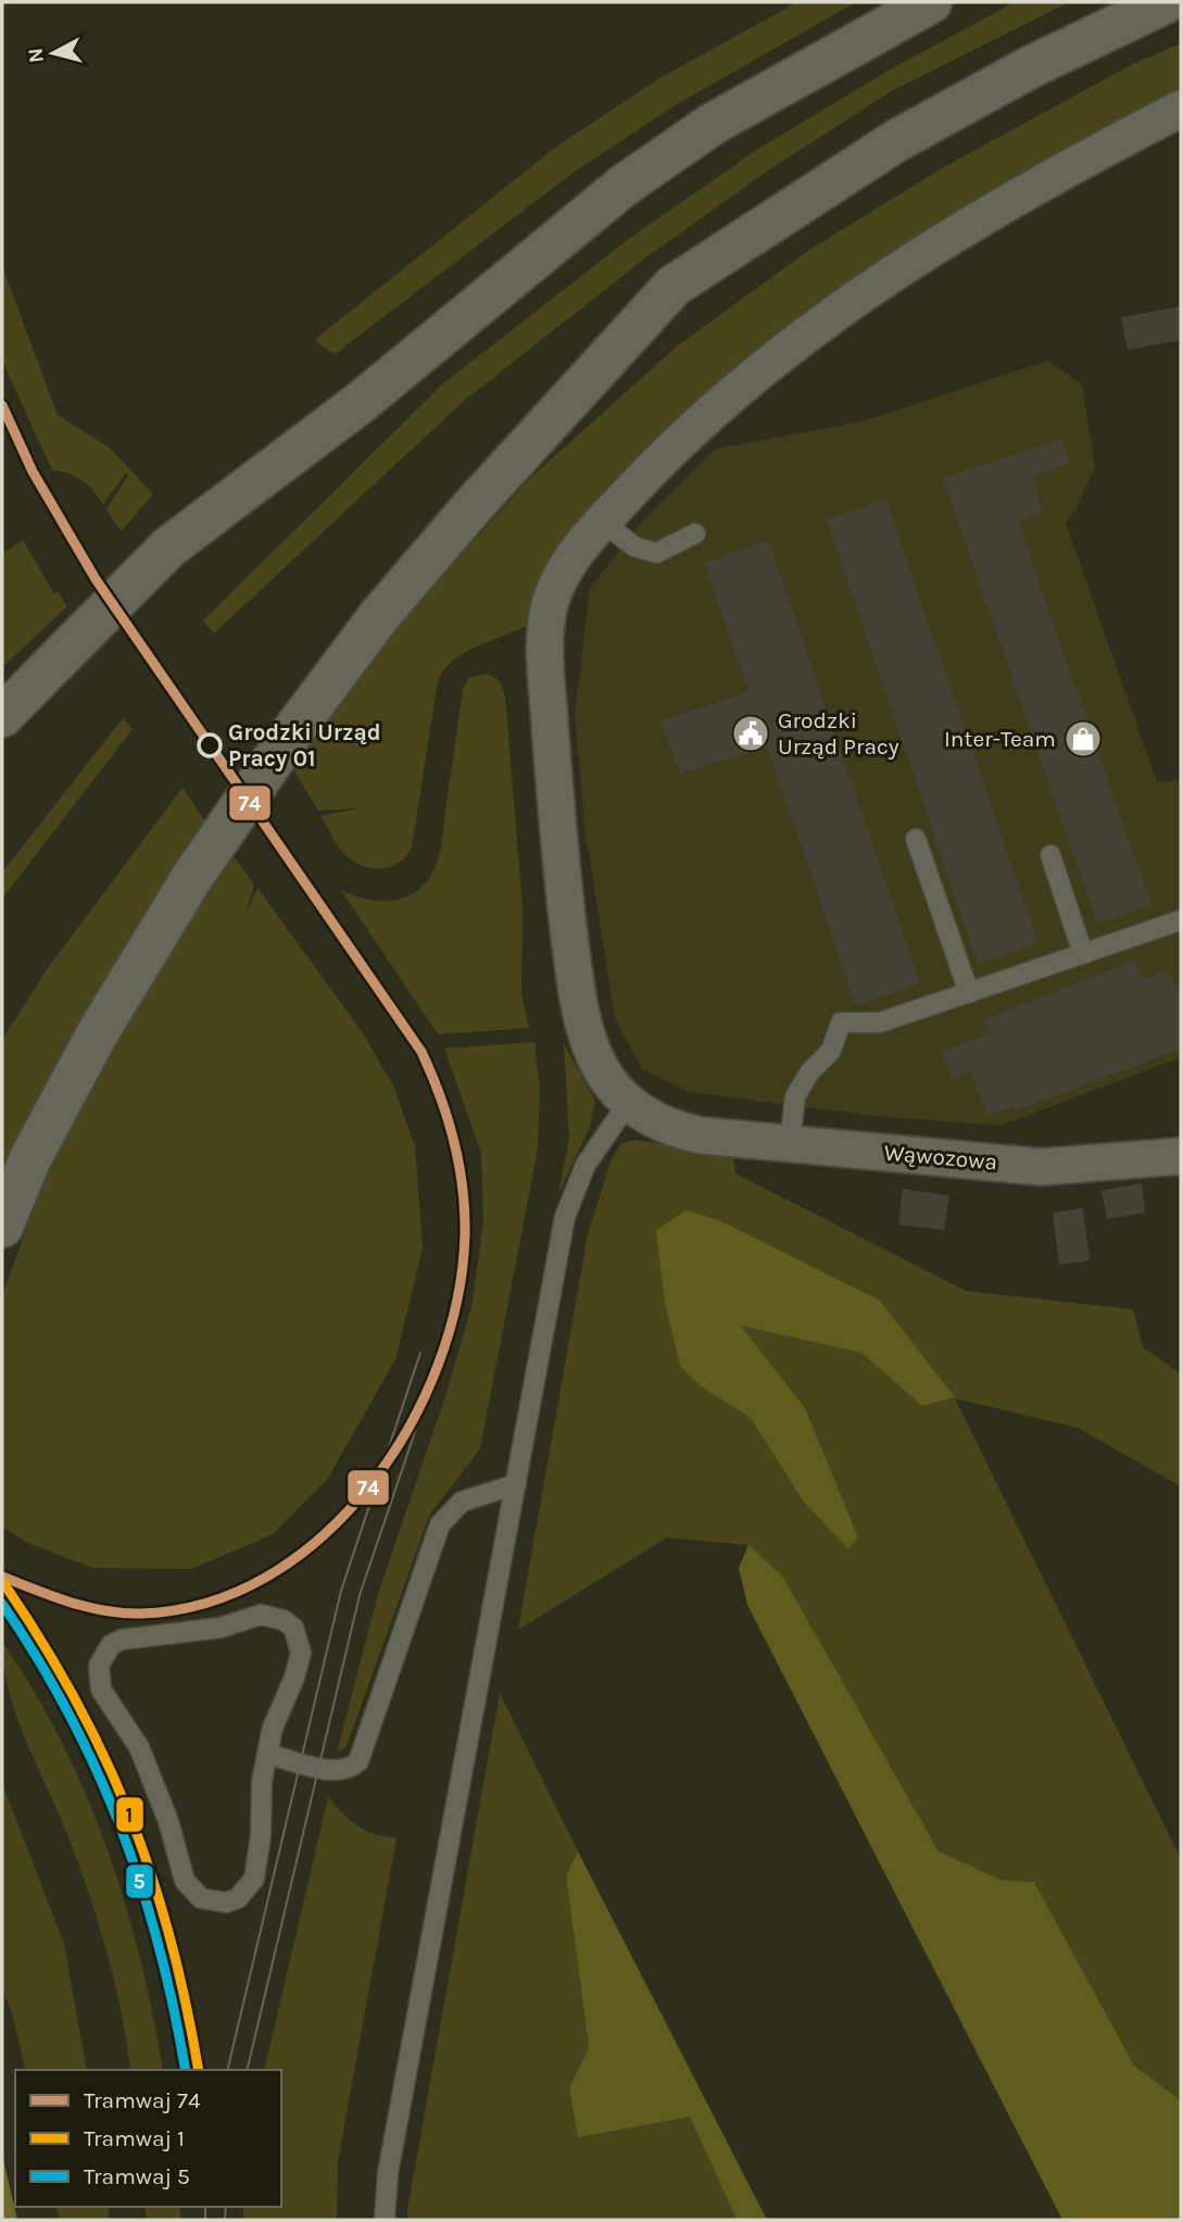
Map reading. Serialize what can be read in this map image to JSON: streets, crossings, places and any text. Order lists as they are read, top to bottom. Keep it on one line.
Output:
{"streets":{"street":["Wąwozowa"]},"places":{"public building":["Grodzki Urząd Pracy"],"shop":["Inter-Team"],"other":["Grodzki Urząd Pracy 01"]},"lines":["tram line 74","tram line 1","tram line 5"],"legend":["Tramwaj 74","Tramwaj 1","Tramwaj 5"],"north":"left"}
